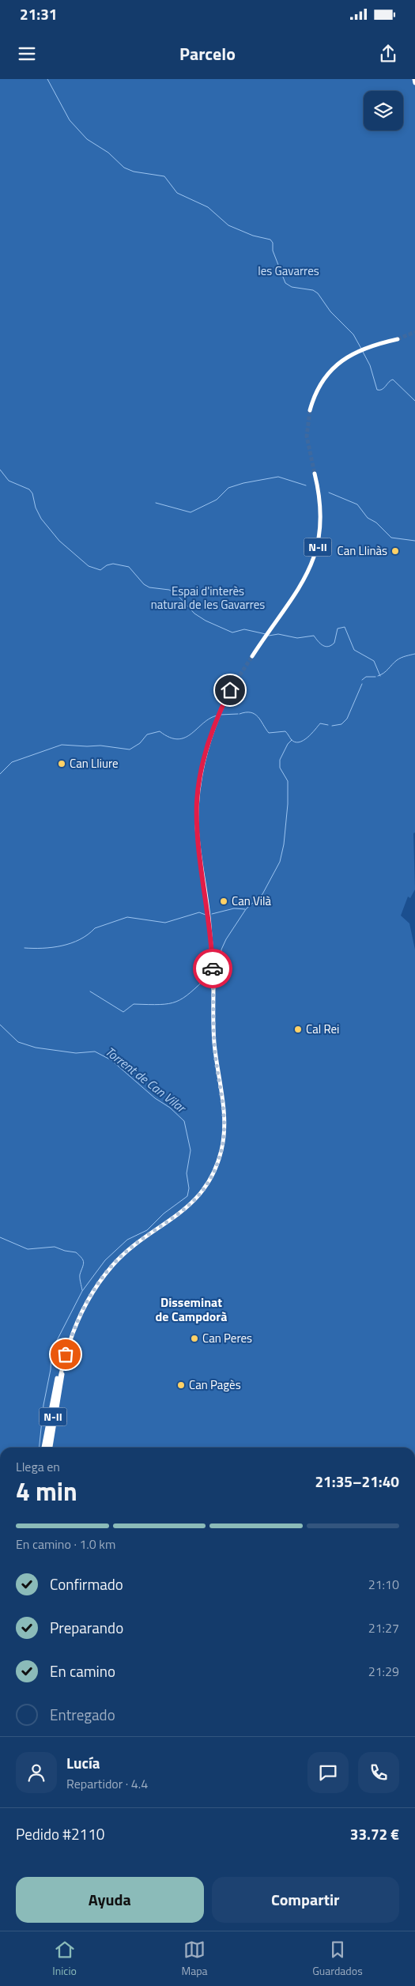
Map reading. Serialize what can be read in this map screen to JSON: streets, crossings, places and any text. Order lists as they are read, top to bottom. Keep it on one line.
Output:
{"streets":{"highway":["N-II"]},"districts":["Disseminat de Campdorà"],"water":["Torrent de Can Vilar"],"parks":["les Gavarres","Espai d'interès natural de les Gavarres"],"places":["Can Llinàs","Can Lliure","Can Vilà","Cal Rei","Can Peres","Can Pagès"],"page":{"status":"21:31","header":"Parcelo","heading":["4 min","Llega en","21:35–21:40"],"panel":["Lucía","Repartidor · 4.4","Pedido #2110","33.72 €"],"bar":"En camino · 1.0 km","list":[["Confirmado","21:10"],["Preparando","21:27"],["En camino","21:29"],"Entregado"],"buttons":["Ayuda","Compartir"],"tabs":["Inicio","Mapa","Guardados"]}}
